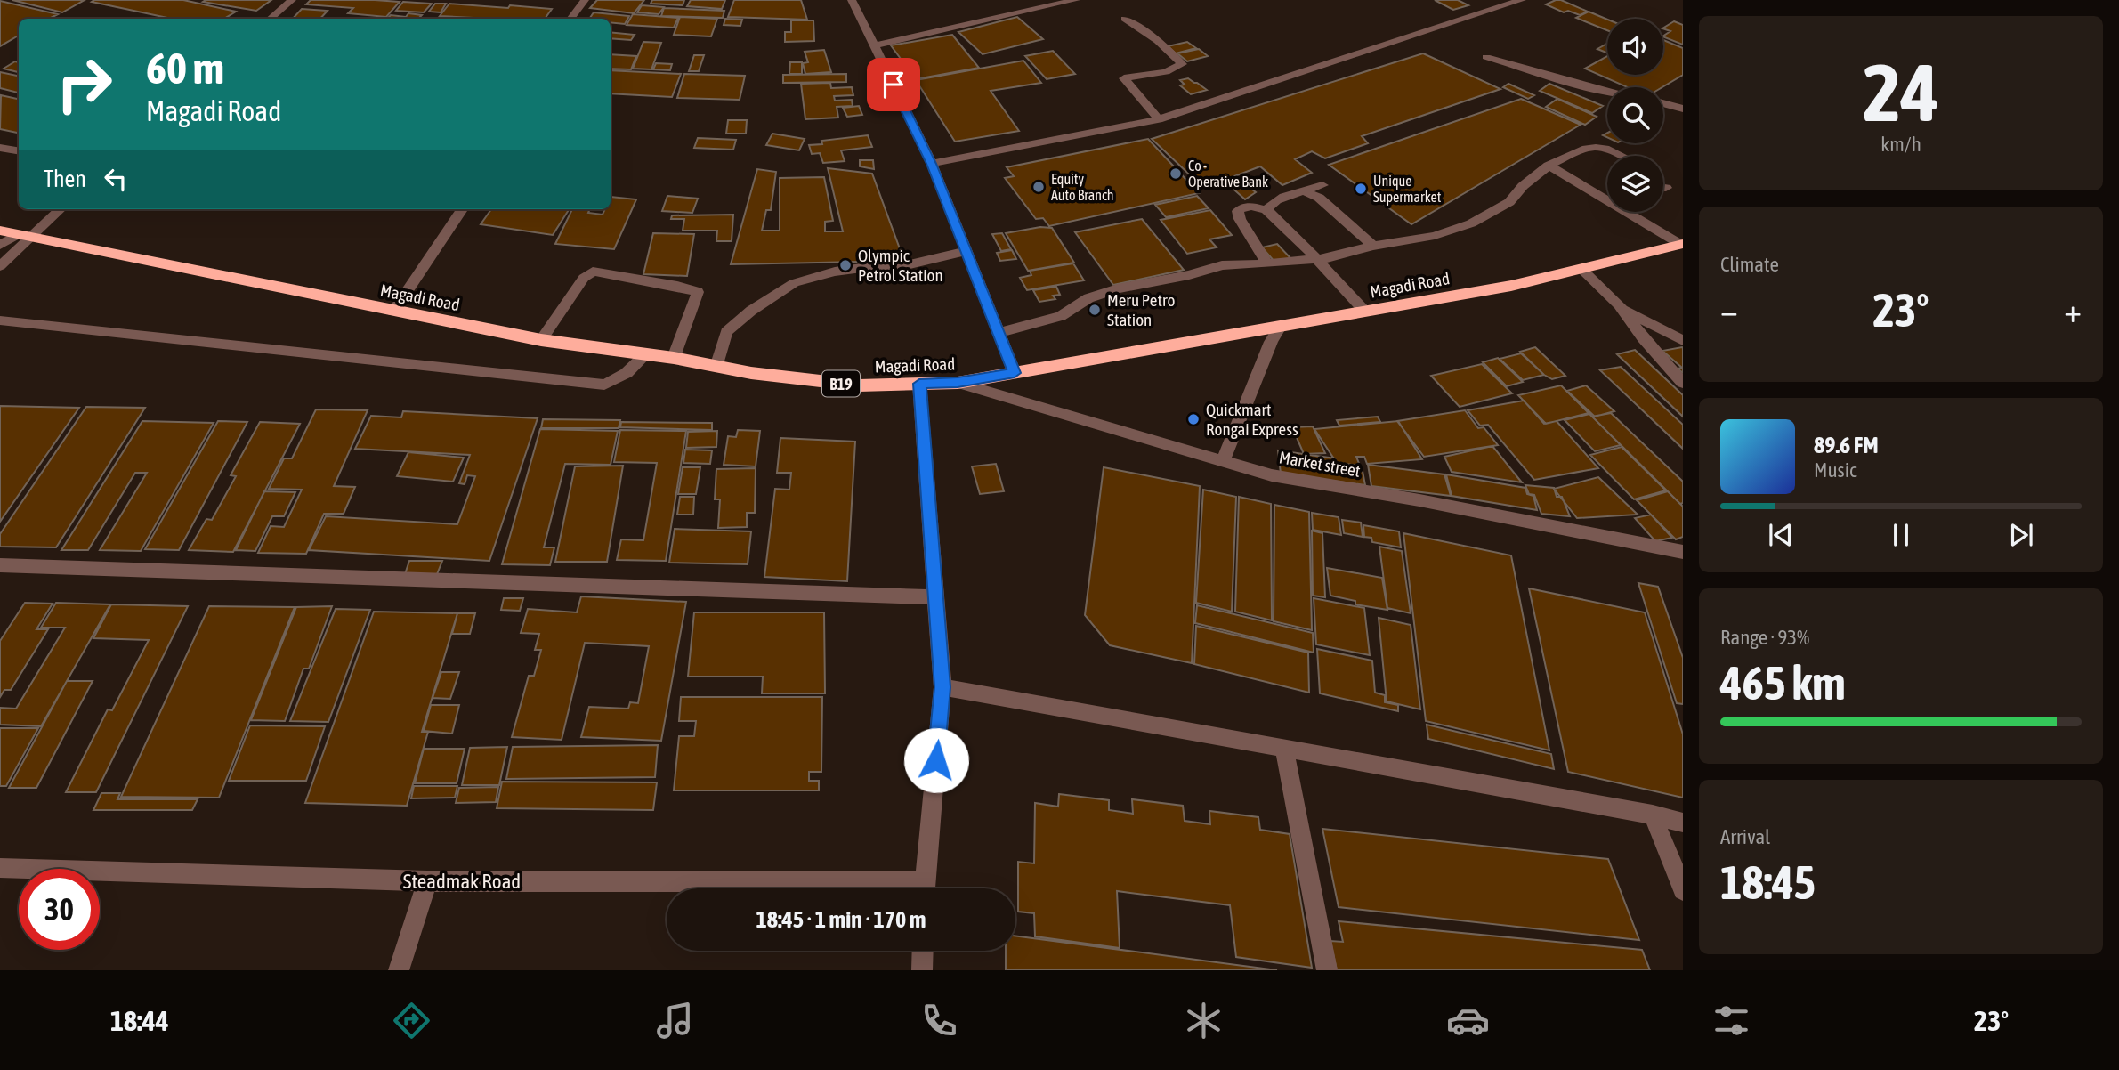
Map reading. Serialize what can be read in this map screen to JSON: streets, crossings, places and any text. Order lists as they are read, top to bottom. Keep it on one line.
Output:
{"streets":{"highway":["Magadi Road","B19"],"street":["Market street","Steadmak Road"]},"crossings":[["Magadi Road","Market street"]],"places":["Co - Operative Bank","Equity Auto Branch","Unique Supermarket","Olympic Petrol Station","Meru Petro Station","Quickmart Rongai Express"],"page":{"tile":[["24","km/h"],"Climate",["Range · 93%","465 km"],["Arrival","18:45"]],"turn":["60 m","Magadi Road"],"then":"Then","heat":["−","23°","+"],"song":["89.6 FM","Music"],"limit":"30","trip":"18:45 · 1 min · 170 m","tabs":["18:44","23°"]}}
